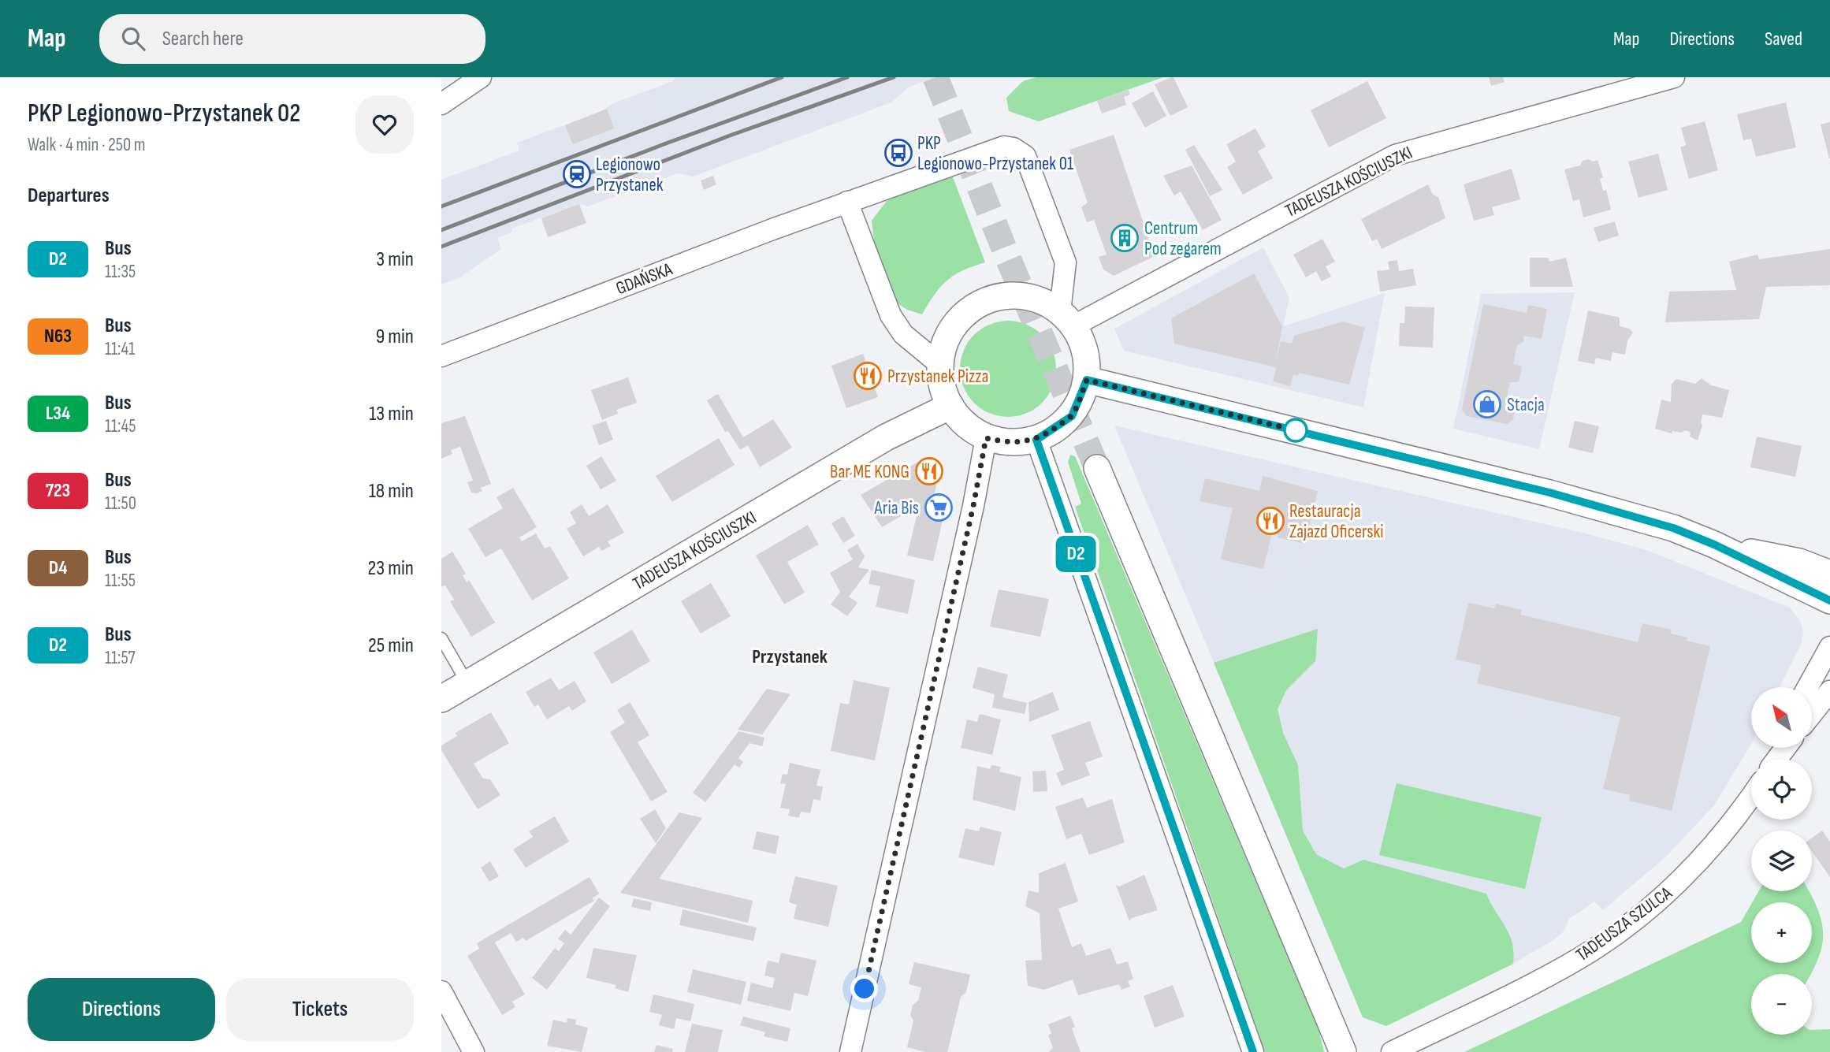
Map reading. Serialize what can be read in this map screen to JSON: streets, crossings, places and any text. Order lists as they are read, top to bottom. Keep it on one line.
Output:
{"streets":{"street":["TADEUSZA KOŚCIUSZKI","GDAŃSKA","TADEUSZA SZULCA"]},"crossings":[["TADEUSZA KOŚCIUSZKI","GDAŃSKA"]],"districts":["Przystanek"],"places":{"bus stop":["PKP Legionowo-Przystanek 01"],"station":["Legionowo Przystanek"],"building":["Centrum Pod zegarem"],"restaurant":["Przystanek Pizza","Bar ME KONG","Restauracja Zajazd Oficerski"],"shop":["Stacja"],"supermarket":["Aria Bis"]},"lines":["bus line D2"],"north":"top left","page":{"header":"Map","search":"Search here","nav":["Map","Directions","Saved"],"heading":[["PKP Legionowo-Przystanek 02","Walk · 4 min · 250 m"],"Departures"],"on_map":"D2","list":[{"mark":"D2","name":"Bus","note":"11:35","value":"3 min"},{"mark":"N63","name":"Bus","note":"11:41","value":"9 min"},{"mark":"L34","name":"Bus","note":"11:45","value":"13 min"},{"mark":"723","name":"Bus","note":"11:50","value":"18 min"},{"mark":"D4","name":"Bus","note":"11:55","value":"23 min"},{"mark":"D2","name":"Bus","note":"11:57","value":"25 min"}],"map_buttons":["+","−"],"buttons":["Directions","Tickets"]}}
